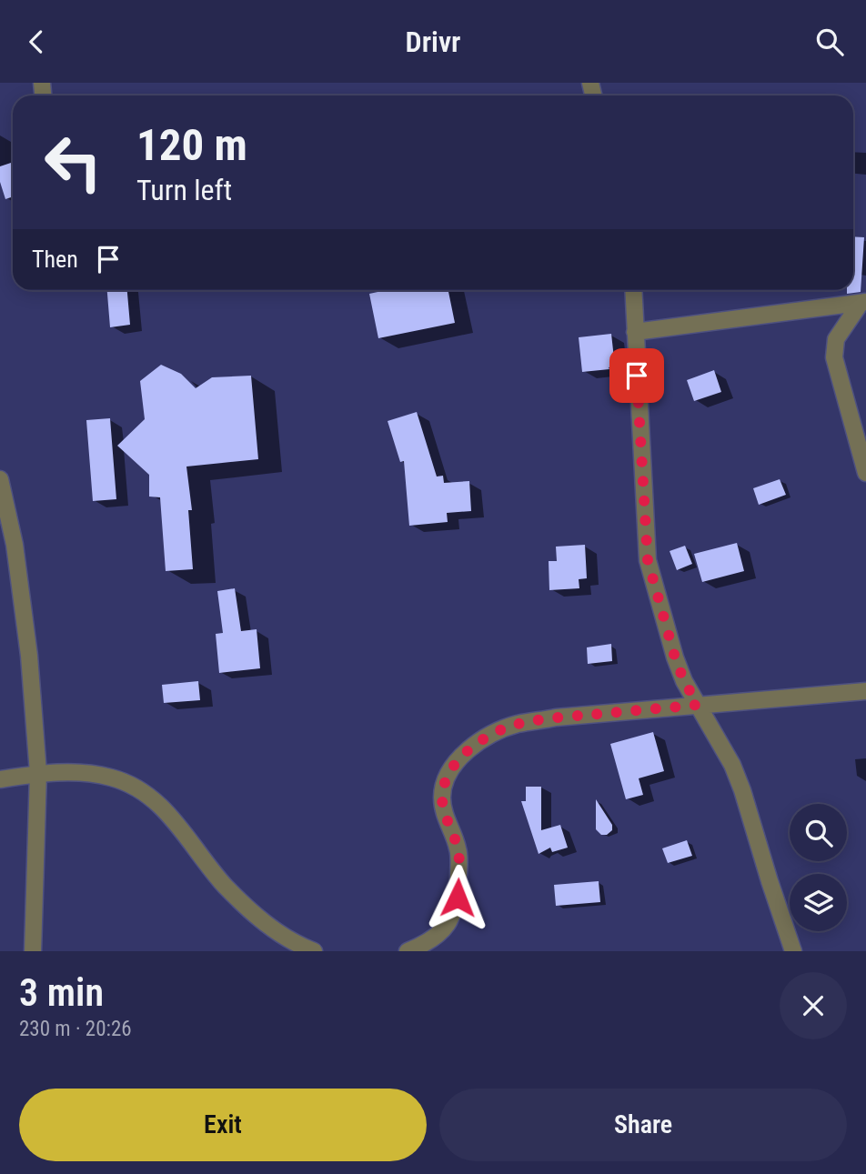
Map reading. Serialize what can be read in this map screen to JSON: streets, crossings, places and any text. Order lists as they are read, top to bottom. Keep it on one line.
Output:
{"page":{"header":"Drivr","turn":["120 m","Turn left"],"then":"Then","heading":["3 min","230 m · 20:26"],"buttons":["Exit","Share"]}}
